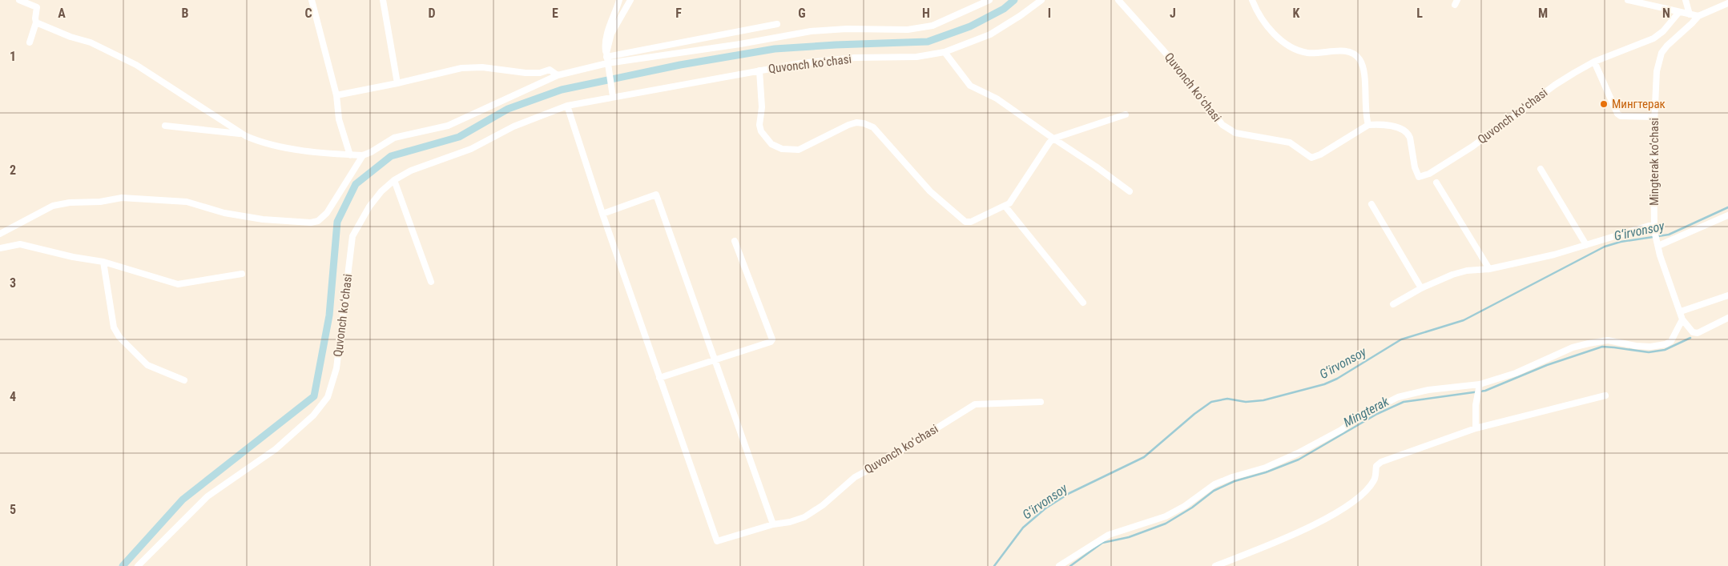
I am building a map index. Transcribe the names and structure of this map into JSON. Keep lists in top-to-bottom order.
{
  "streets": {
    "street": ["Quvonch koʻchasi", "Mingterak ko‘chasi"]
  },
  "water": ["G‘irvonsoy", "Mingterak"],
  "places": ["Мингтерак"],
  "grid": {
    "columns": [
      "A",
      "B",
      "C",
      "D",
      "E",
      "F",
      "G",
      "H",
      "I",
      "J",
      "K",
      "L",
      "M",
      "N"
    ],
    "rows": [
      "1",
      "2",
      "3",
      "4",
      "5"
    ]
  }
}
